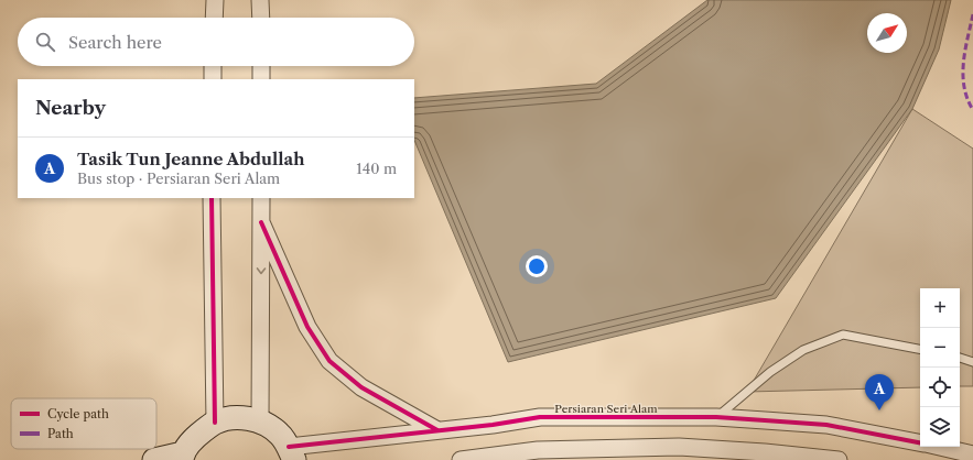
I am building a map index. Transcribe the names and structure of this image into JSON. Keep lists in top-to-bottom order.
{
  "streets": {
    "street": ["Persiaran Seri Alam"]
  },
  "legend": ["Cycle path", "Path"],
  "north": "top right",
  "page": {
    "search": "Search here",
    "heading": "Nearby",
    "list": [
      {
        "mark": "A",
        "name": "Tasik Tun Jeanne Abdullah",
        "note": "Bus stop · Persiaran Seri Alam",
        "value": "140 m"
      }
    ],
    "map_buttons": ["+", "−"],
    "pins": "A"
  }
}
